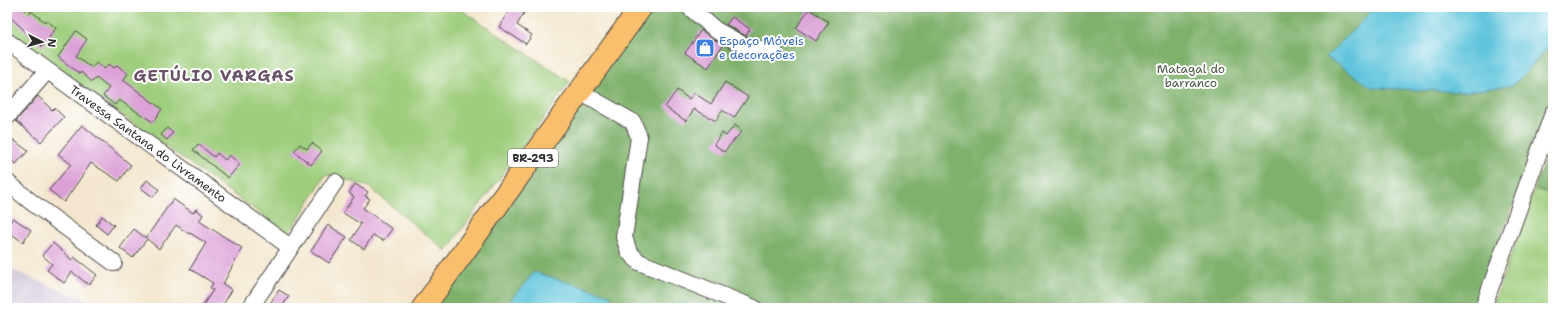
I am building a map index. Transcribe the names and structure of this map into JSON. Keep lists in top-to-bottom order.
{
  "streets": {
    "highway": ["BR-293"],
    "street": ["Travessa Santana do Livramento"]
  },
  "districts": ["GETÚLIO VARGAS"],
  "parks": ["Matagal do barranco"],
  "places": {
    "shop": ["Espaço Móveis e decorações"]
  },
  "north": "right"
}
